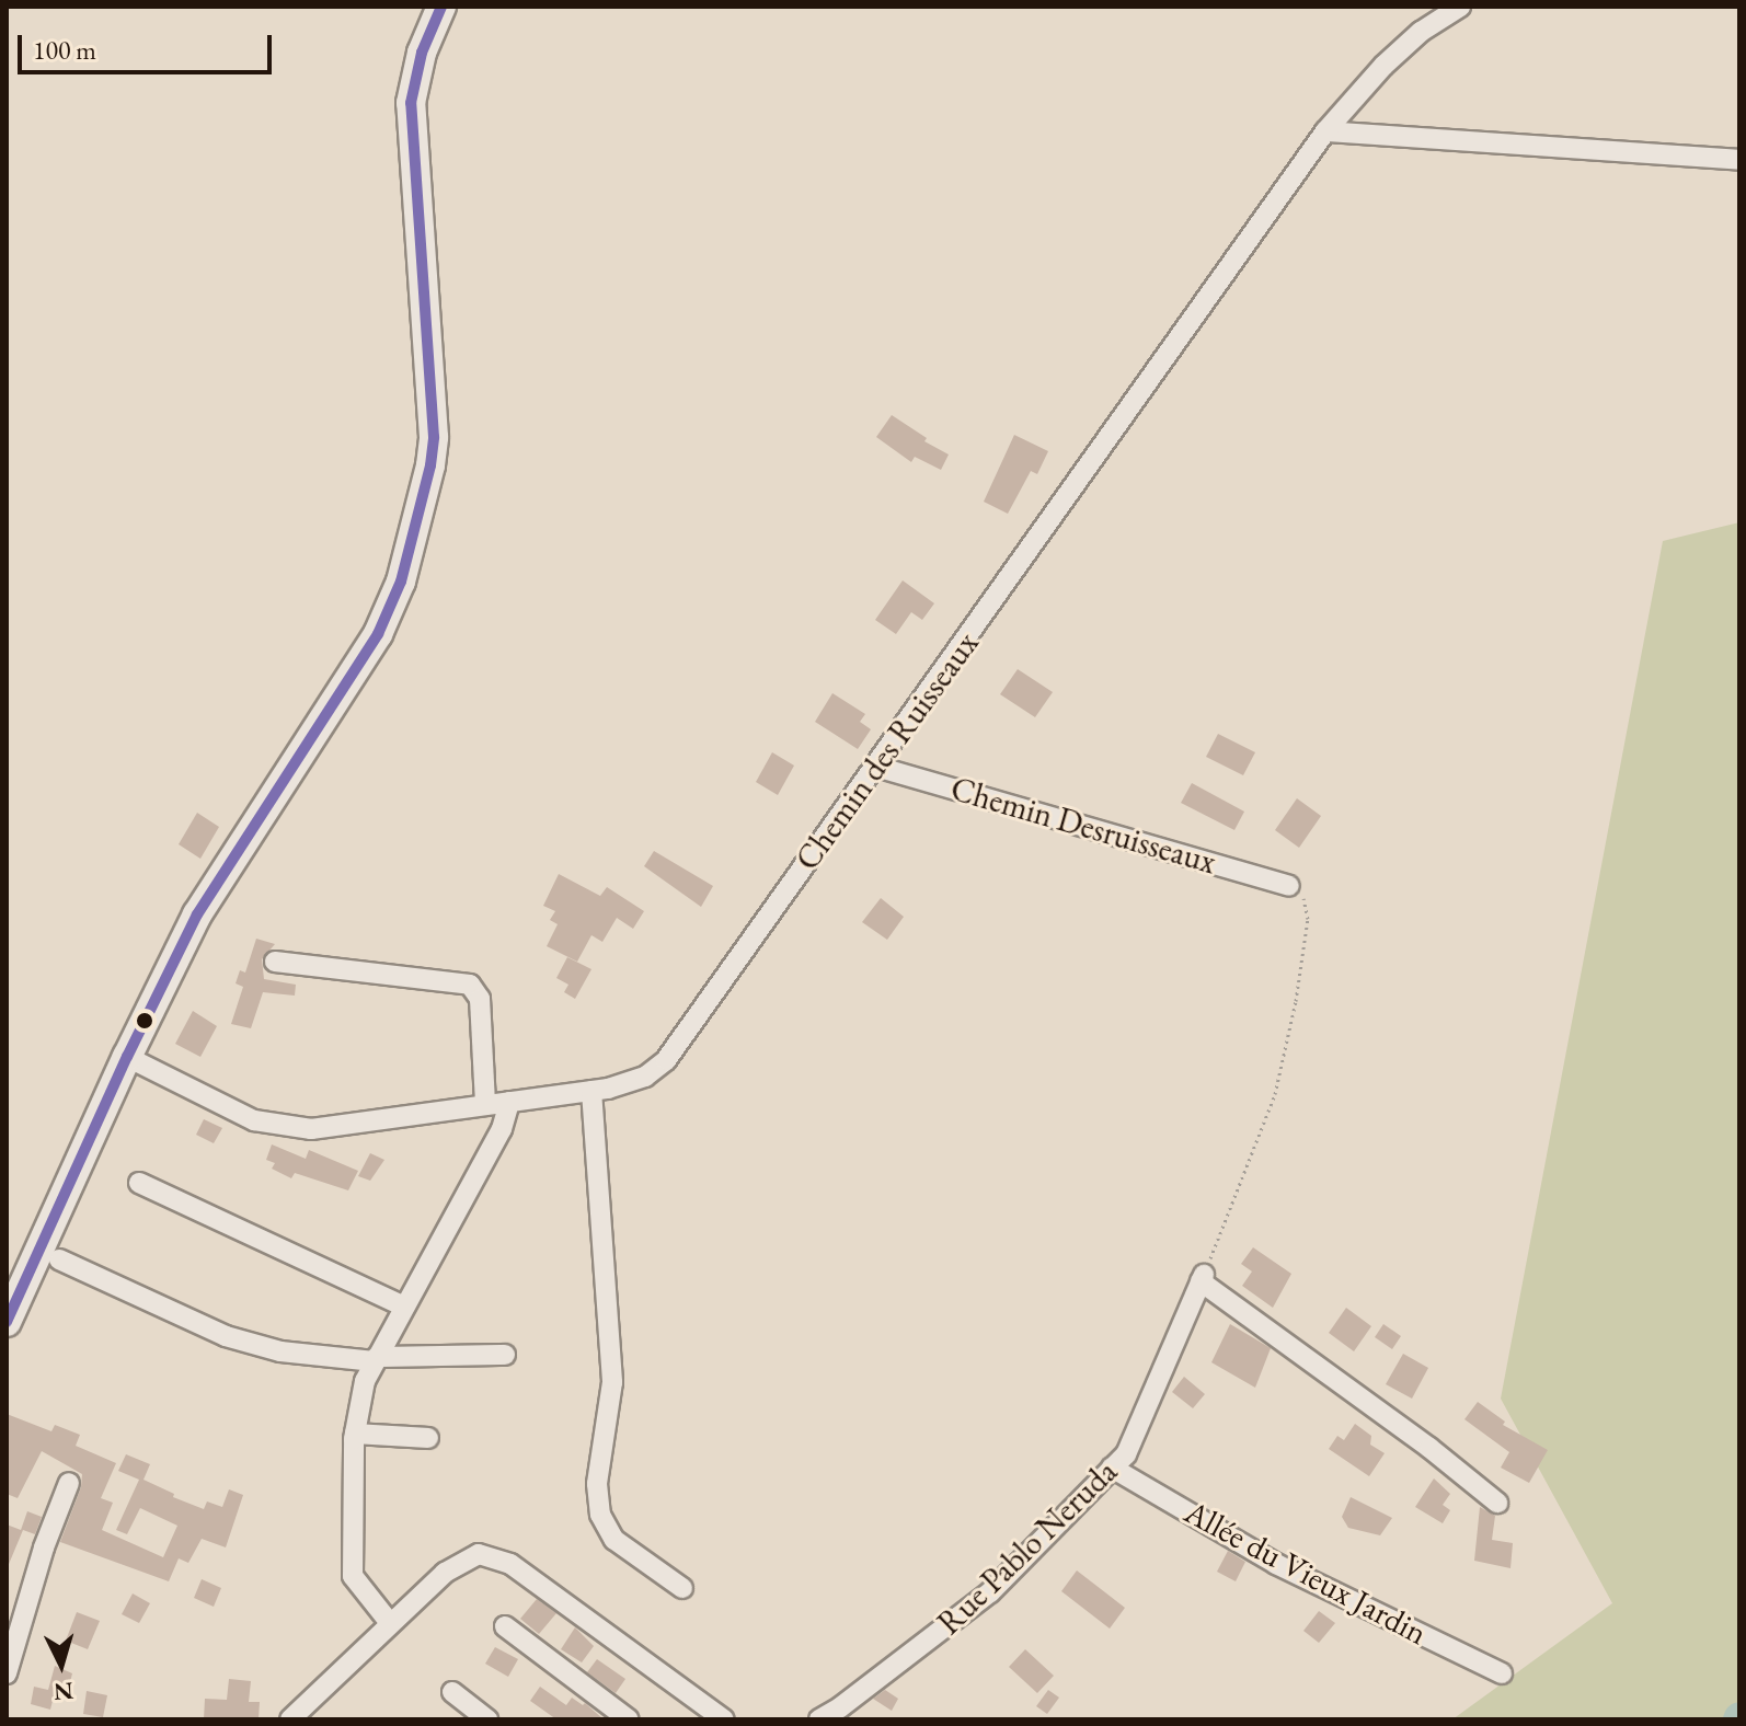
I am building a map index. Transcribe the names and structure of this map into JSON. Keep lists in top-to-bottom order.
{
  "streets": {
    "street": [
      "Chemin des Ruisseaux",
      "Chemin Desruisseaux",
      "Rue Pablo Neruda",
      "Allée du Vieux Jardin"
    ]
  },
  "crossings": [
    ["Chemin des Ruisseaux", "Chemin Desruisseaux"],
    ["Rue Pablo Neruda", "Allée du Vieux Jardin"]
  ],
  "scale_bar": "100 m",
  "north": "bottom"
}
